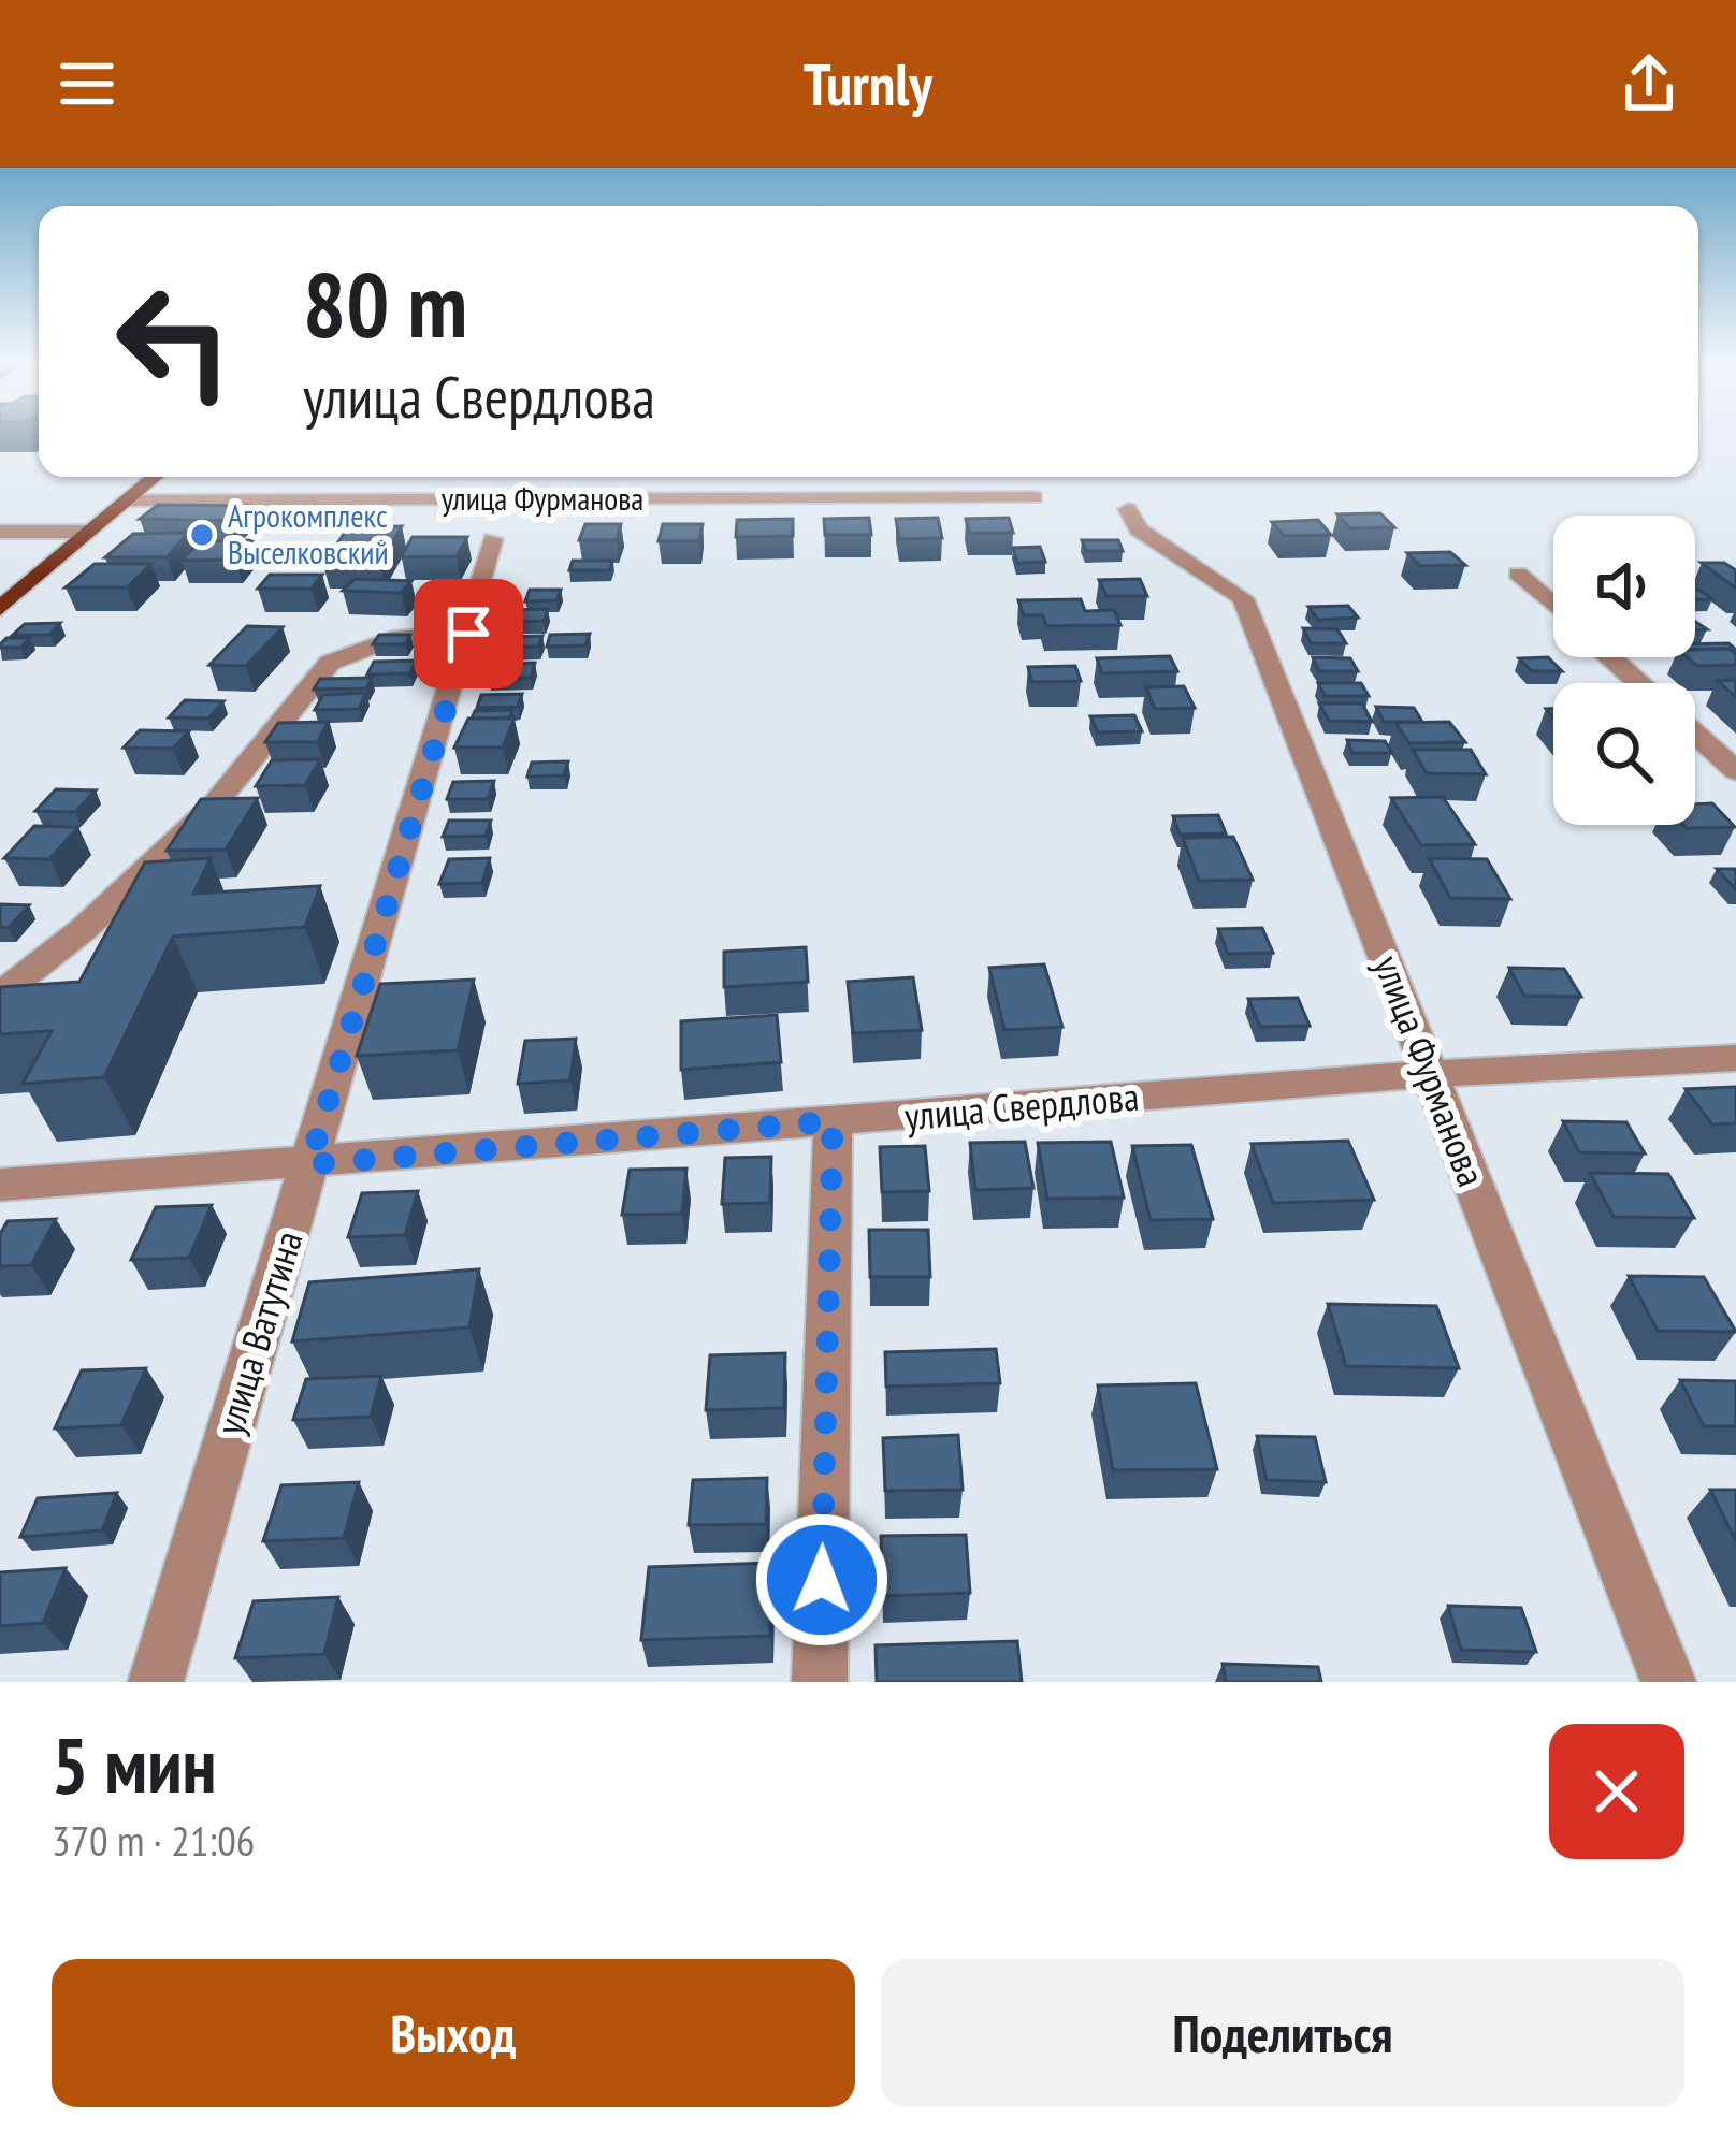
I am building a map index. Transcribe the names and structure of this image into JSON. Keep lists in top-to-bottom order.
{
  "streets": {
    "street": ["улица Фурманова", "улица Свердлова", "улица Ватутина"]
  },
  "crossings": [
    ["улица Фурманова", "улица Свердлова"],
    ["улица Свердлова", "улица Ватутина"]
  ],
  "places": ["Агрокомплекс Выселковский"],
  "page": {
    "header": "Turnly",
    "turn": ["80 m", "улица Свердлова"],
    "heading": ["5 мин", "370 m · 21:06"],
    "buttons": ["Выход", "Поделиться"]
  }
}
